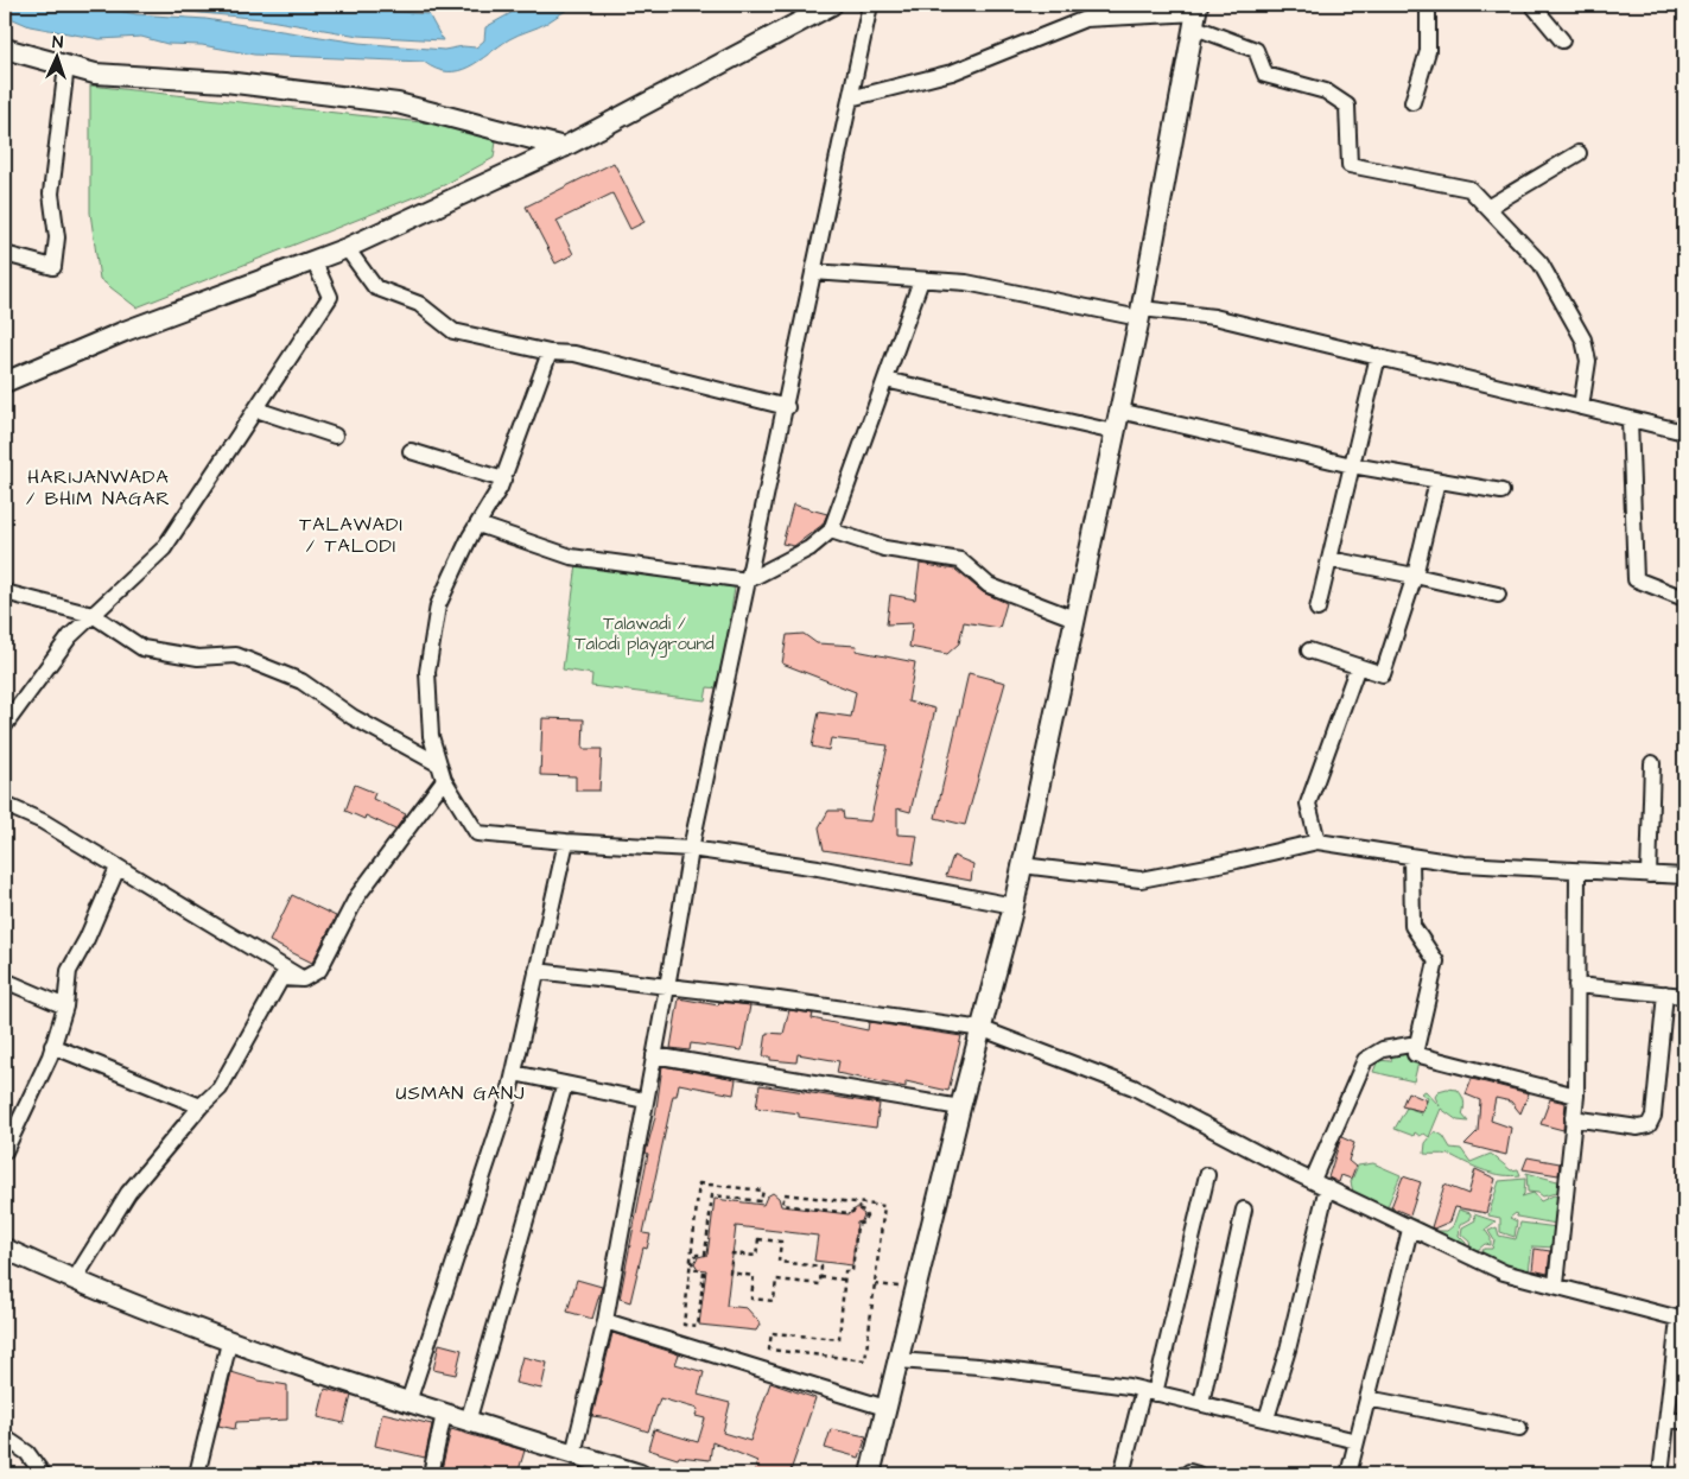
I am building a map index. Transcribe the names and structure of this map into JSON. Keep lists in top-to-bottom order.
{
  "districts": ["HARIJANWADA / BHIM NAGAR", "TALAWADI / TALODI", "USMAN GANJ"],
  "parks": ["Talawadi / Talodi playground"],
  "north": "top"
}
